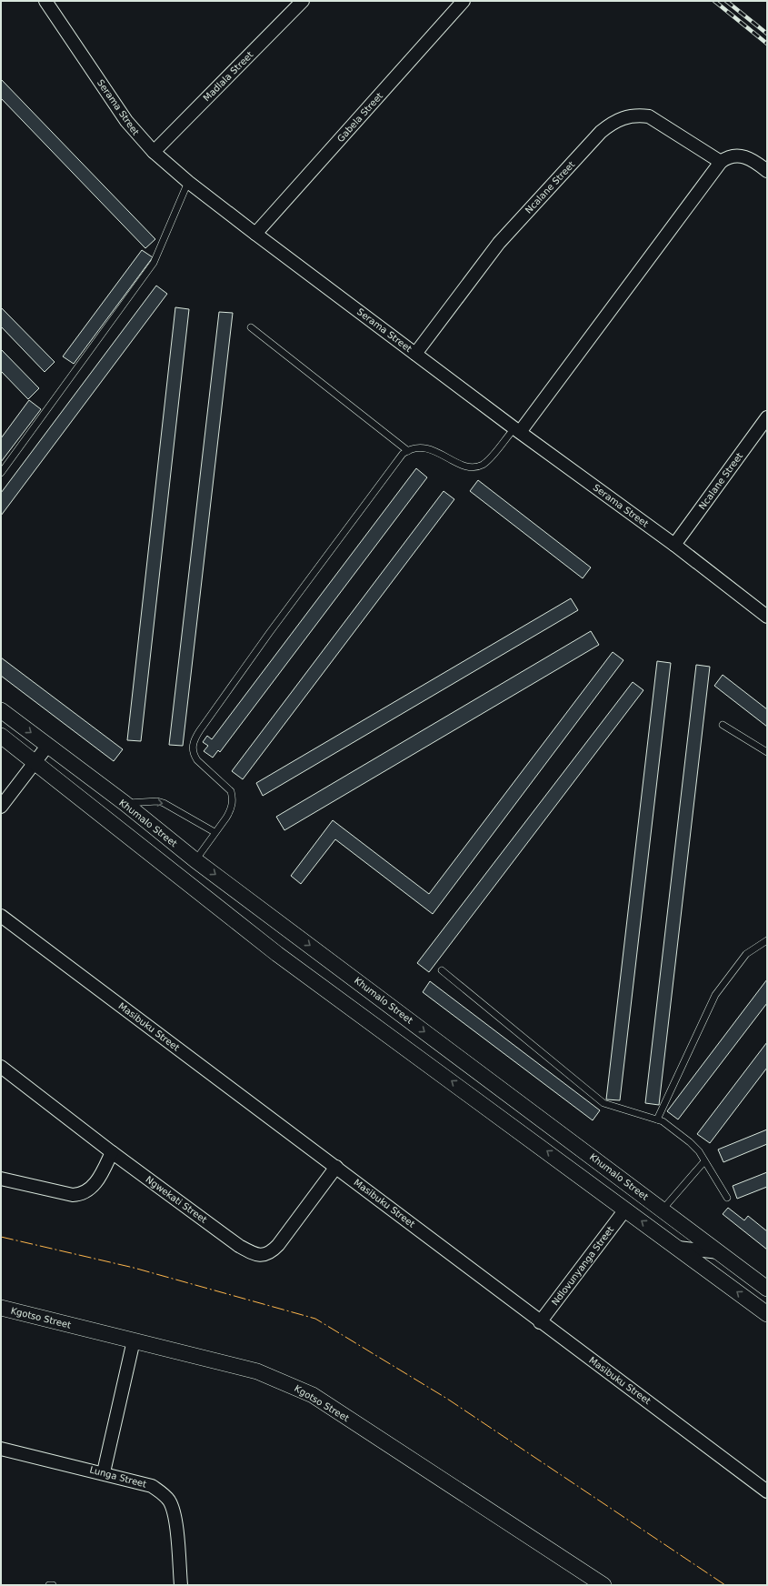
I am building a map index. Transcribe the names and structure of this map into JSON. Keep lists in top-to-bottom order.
{
  "streets": {
    "street": [
      "Madlala Street",
      "Serama Street",
      "Gabela Street",
      "Ncalane Street",
      "Khumalo Street",
      "Masibuku Street",
      "Ngwekati Street",
      "Ndlovunyanga Street",
      "Kgotso Street",
      "Lunga Street"
    ]
  },
  "crossings": [
    ["Madlala Street", "Serama Street"],
    ["Serama Street", "Gabela Street"],
    ["Serama Street", "Ncalane Street"],
    ["Masibuku Street", "Ngwekati Street"],
    ["Masibuku Street", "Ndlovunyanga Street"]
  ]
}
